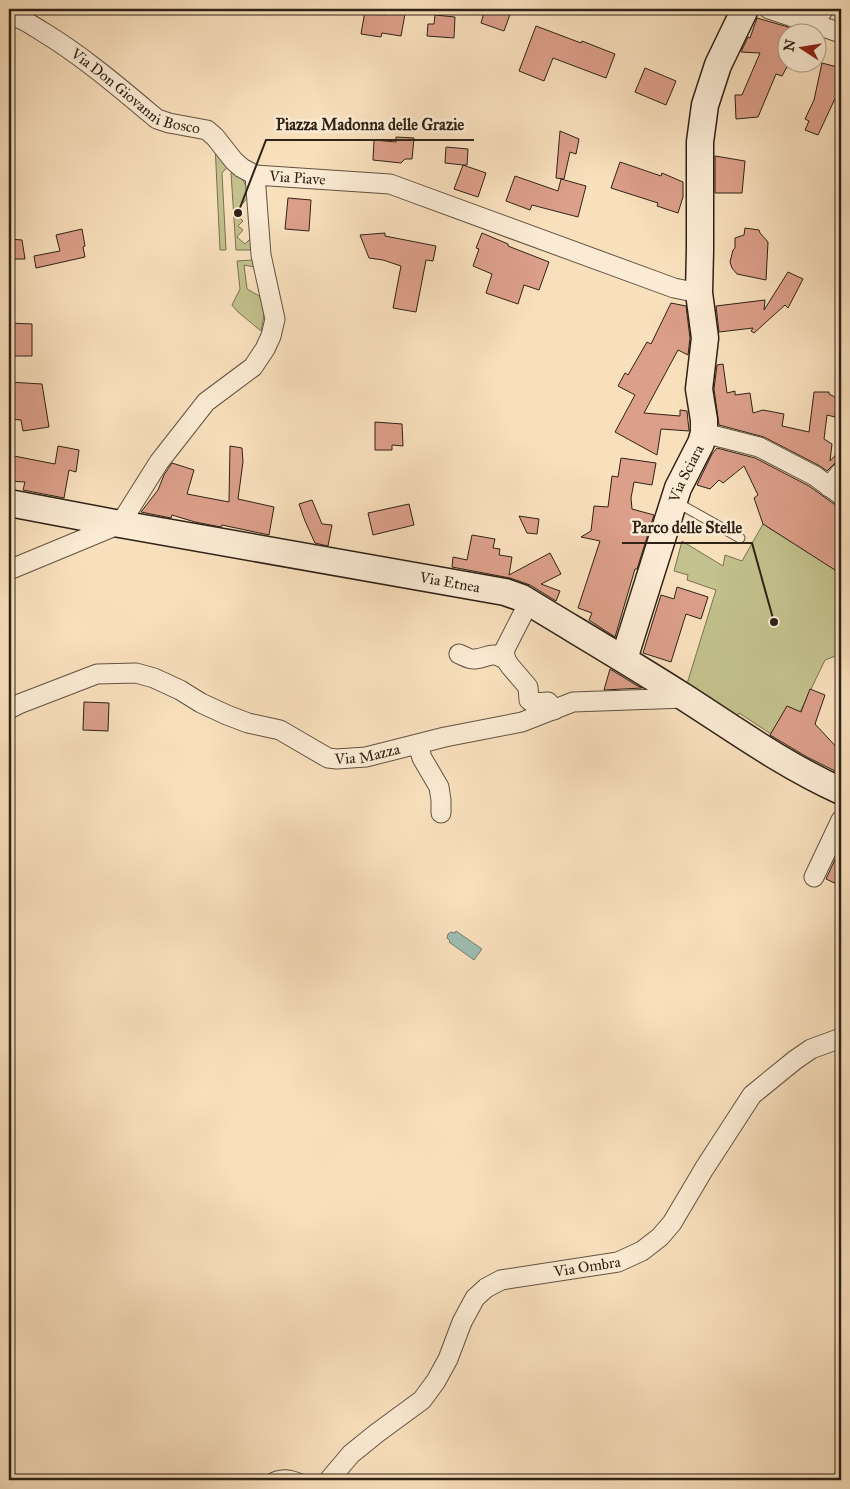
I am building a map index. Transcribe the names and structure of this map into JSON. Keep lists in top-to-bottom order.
{
  "streets": {
    "main road": ["Via Sciara", "Via Etnea"],
    "street": [
      "Via Don Giovanni Bosco",
      "Via Piave",
      "Via Mazza",
      "Via Ombra"
    ]
  },
  "crossings": [
    ["Via Don Giovanni Bosco", "Via Piave"],
    ["Via Piave", "Via Etnea"],
    ["Via Sciara", "Via Etnea"],
    ["Via Etnea", "Via Mazza"]
  ],
  "places": ["Piazza Madonna delle Grazie", "Parco delle Stelle"],
  "north": "left"
}
